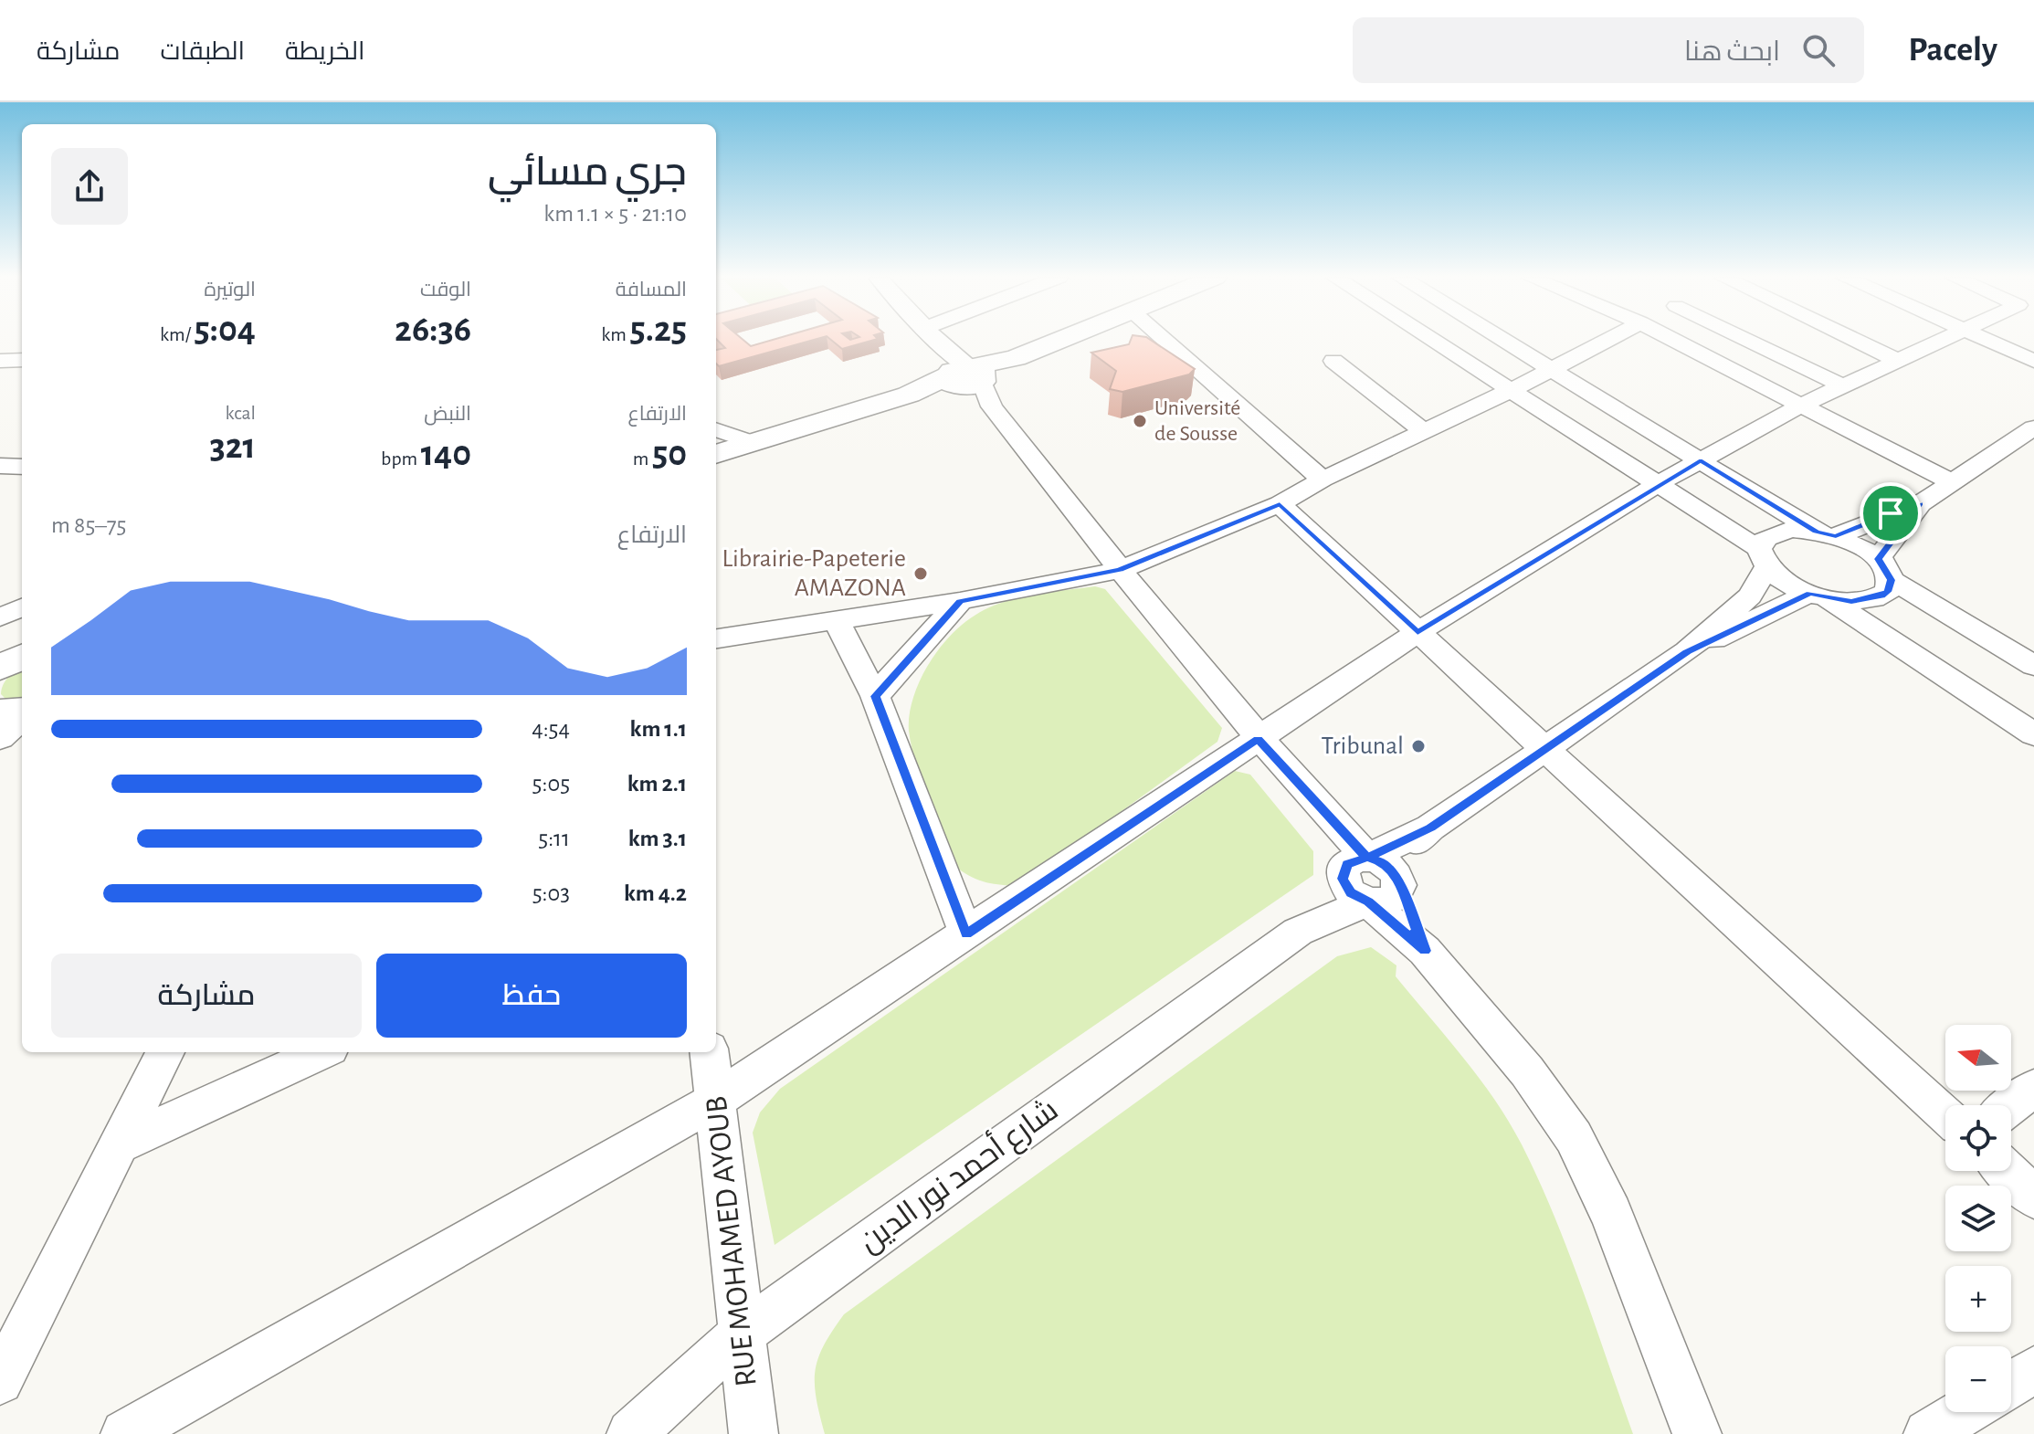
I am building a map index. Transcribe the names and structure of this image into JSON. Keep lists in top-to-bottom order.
{
  "streets": {
    "street": ["شارع أحمد نور الدين", "RUE MOHAMED AYOUB"]
  },
  "crossings": [
    ["شارع أحمد نور الدين", "RUE MOHAMED AYOUB"]
  ],
  "places": ["Université de Sousse", "Librairie-Papeterie AMAZONA", "Tribunal"],
  "north": "left",
  "page": {
    "header": "Pacely",
    "search": "ابحث هنا",
    "nav": ["الخريطة", "الطبقات", "مشاركة"],
    "heading": ["جري مسائي", "21:10 · 5 × 1.1 km"],
    "stats": [
      ["المسافة", "5.25 km"],
      ["الوقت", "26:36"],
      ["الوتيرة", "5:04 /km"],
      ["الارتفاع", "50 m"],
      ["النبض", "140 bpm"],
      ["kcal", "321"]
    ],
    "chart": ["الارتفاع", "75–85 m"],
    "list": [
      {
        "name": "1.1 km",
        "note": "4:54"
      },
      {
        "name": "2.1 km",
        "note": "5:05"
      },
      {
        "name": "3.1 km",
        "note": "5:11"
      },
      {
        "name": "4.2 km",
        "note": "5:03"
      }
    ],
    "buttons": ["حفظ", "مشاركة"],
    "map_buttons": ["+", "−"]
  }
}
